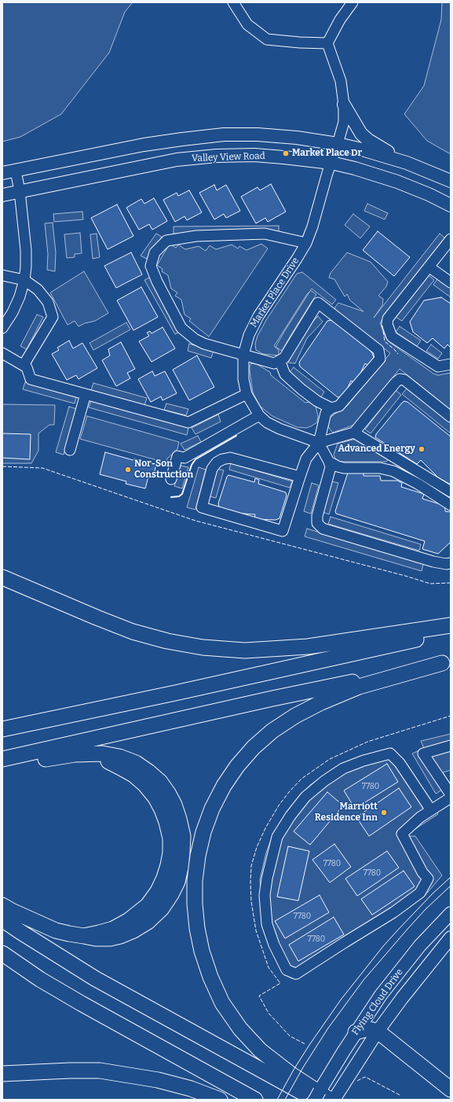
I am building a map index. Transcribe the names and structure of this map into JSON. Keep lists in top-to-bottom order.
{
  "streets": {
    "main road": ["Valley View Road", "Flying Cloud Drive"],
    "street": ["Market Place Drive"]
  },
  "crossings": [
    ["Valley View Road", "Market Place Drive"]
  ],
  "places": [
    "Market Place Dr",
    "Advanced Energy",
    "Nor-Son Construction",
    "Marriott Residence Inn"
  ],
  "house_numbers": [
    "7780",
    "7780",
    "7780",
    "7780",
    "7780"
  ]
}
